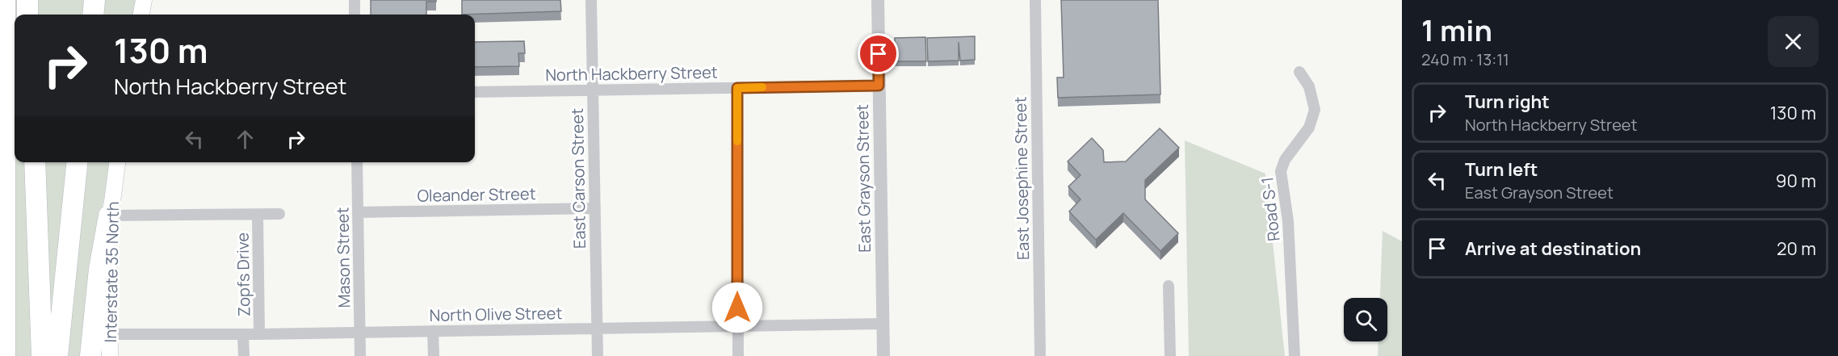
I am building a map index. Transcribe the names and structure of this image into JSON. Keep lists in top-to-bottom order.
{
  "streets": {
    "main road": ["Interstate 35 North"],
    "street": [
      "North Hackberry Street",
      "East Carson Street",
      "East Grayson Street",
      "East Josephine Street",
      "Oleander Street",
      "Road S-1",
      "Mason Street",
      "Zopfs Drive",
      "North Olive Street"
    ]
  },
  "crossings": [
    ["North Hackberry Street", "East Carson Street"],
    ["North Hackberry Street", "East Grayson Street"],
    ["East Carson Street", "Oleander Street"],
    ["East Carson Street", "North Olive Street"],
    ["East Grayson Street", "North Olive Street"],
    ["Oleander Street", "Mason Street"],
    ["Mason Street", "North Olive Street"],
    ["Interstate 35 North", "North Olive Street"],
    ["Zopfs Drive", "North Olive Street"]
  ],
  "page": {
    "heading": ["1 min", "240 m · 13:11"],
    "turn": ["130 m", "North Hackberry Street"],
    "list": [
      {
        "name": "Turn right",
        "note": "North Hackberry Street",
        "value": "130 m"
      },
      {
        "name": "Turn left",
        "note": "East Grayson Street",
        "value": "90 m"
      },
      {
        "name": "Arrive at destination",
        "value": "20 m"
      }
    ]
  }
}
